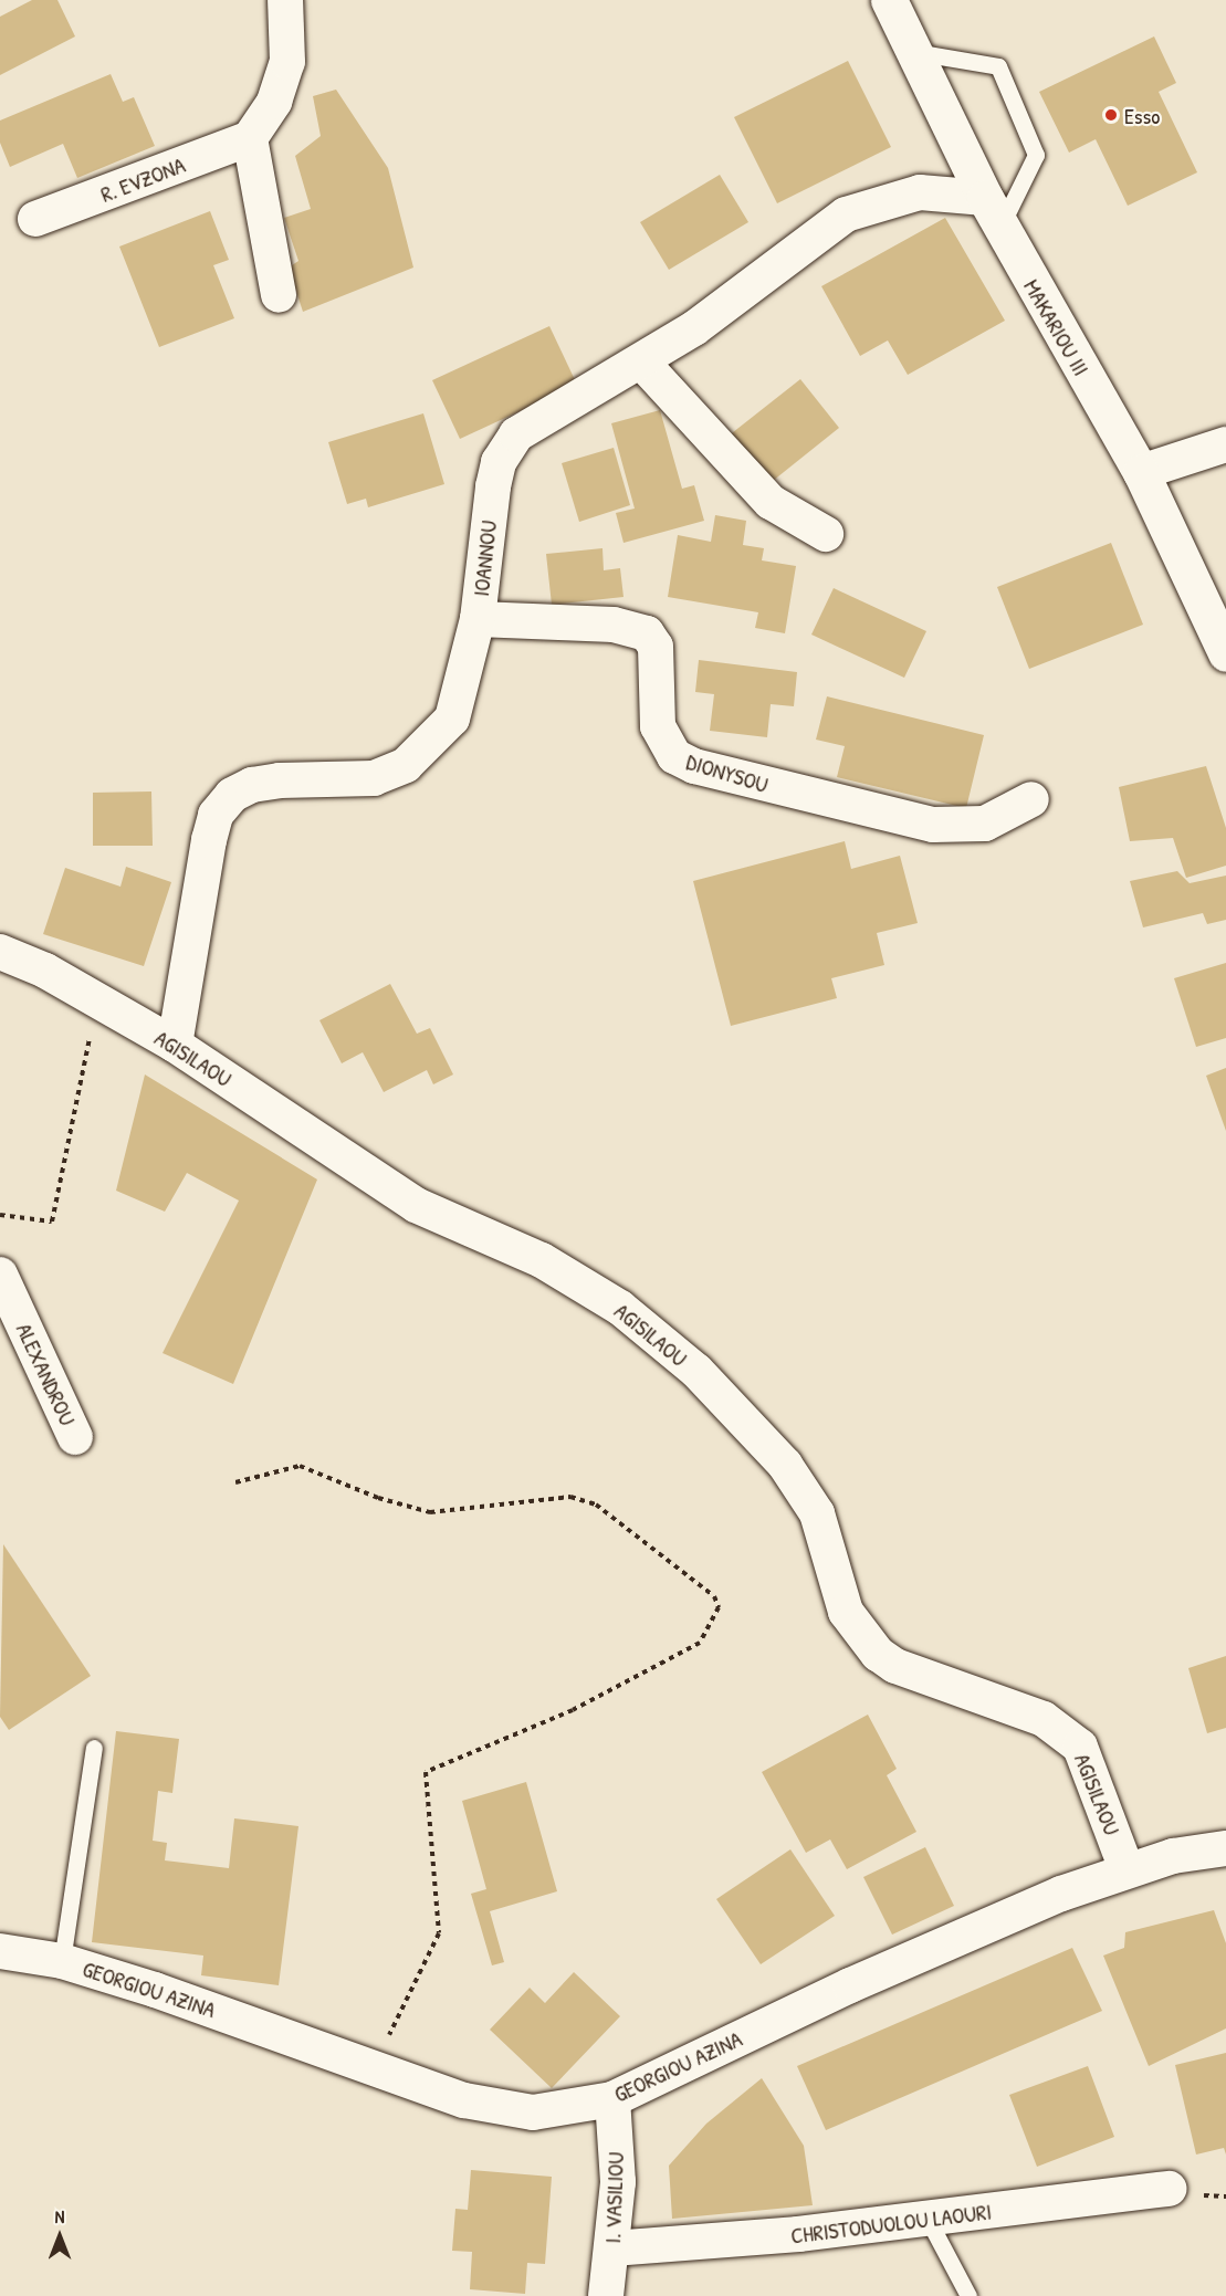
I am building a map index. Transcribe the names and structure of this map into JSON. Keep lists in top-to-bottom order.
{
  "streets": {
    "main road": ["MAKARIOU III"],
    "street": [
      "R. EVZONA",
      "IOANNOU",
      "DIONYSOU",
      "AGISILAOU",
      "ALEXANDROU",
      "GEORGIOU AZINA",
      "I. VASILIOU",
      "CHRISTODUOLOU LAOURI"
    ]
  },
  "crossings": [
    ["MAKARIOU III", "IOANNOU"],
    ["IOANNOU", "DIONYSOU"],
    ["IOANNOU", "AGISILAOU"],
    ["AGISILAOU", "GEORGIOU AZINA"],
    ["GEORGIOU AZINA", "I. VASILIOU"],
    ["I. VASILIOU", "CHRISTODUOLOU LAOURI"]
  ],
  "places": ["Esso"],
  "north": "top"
}
